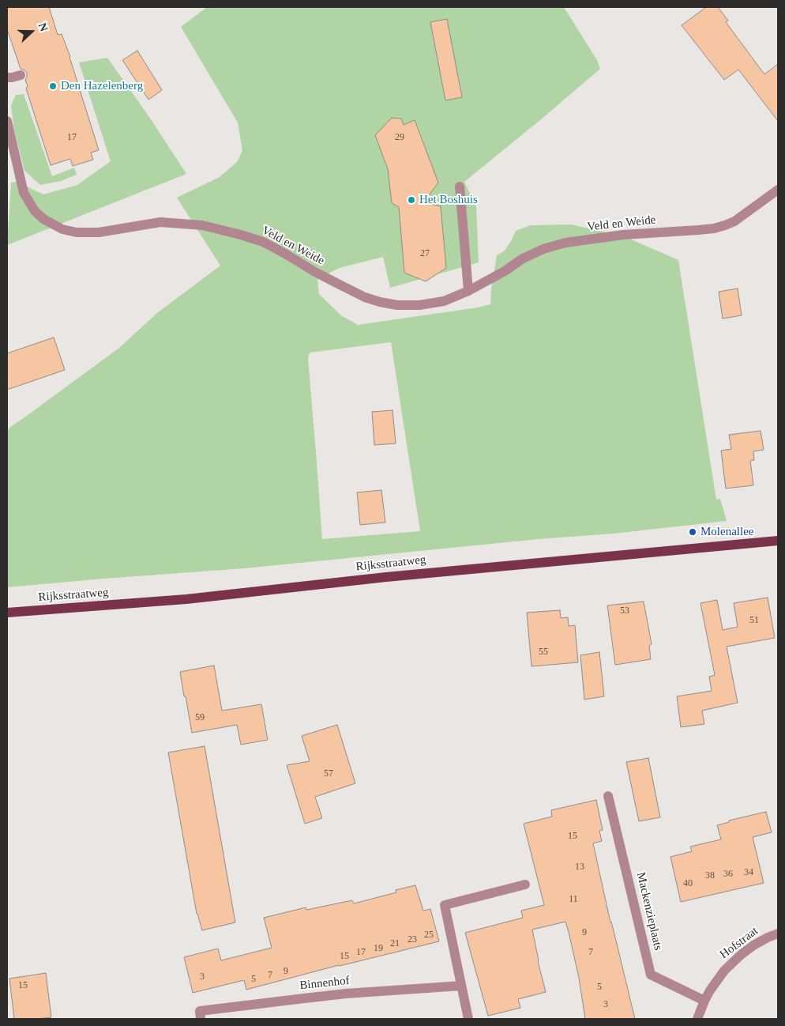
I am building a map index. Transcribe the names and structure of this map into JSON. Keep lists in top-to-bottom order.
{
  "streets": {
    "main road": ["Rijksstraatweg"],
    "street": [
      "Veld en Weide",
      "Mackenzieplaats",
      "Hofstraat",
      "Binnenhof"
    ]
  },
  "crossings": [
    ["Mackenzieplaats", "Hofstraat"]
  ],
  "places": ["Den Hazelenberg", "Het Boshuis", "Molenallee"],
  "house_numbers": [
    "17",
    "29",
    "27",
    "53",
    "51",
    "55",
    "59",
    "57",
    "15",
    "13",
    "34",
    "36",
    "38",
    "40",
    "11",
    "9",
    "25",
    "23",
    "21",
    "19",
    "17",
    "7",
    "15",
    "9",
    "7",
    "3",
    "5",
    "15",
    "5",
    "3"
  ],
  "north": "right"
}
